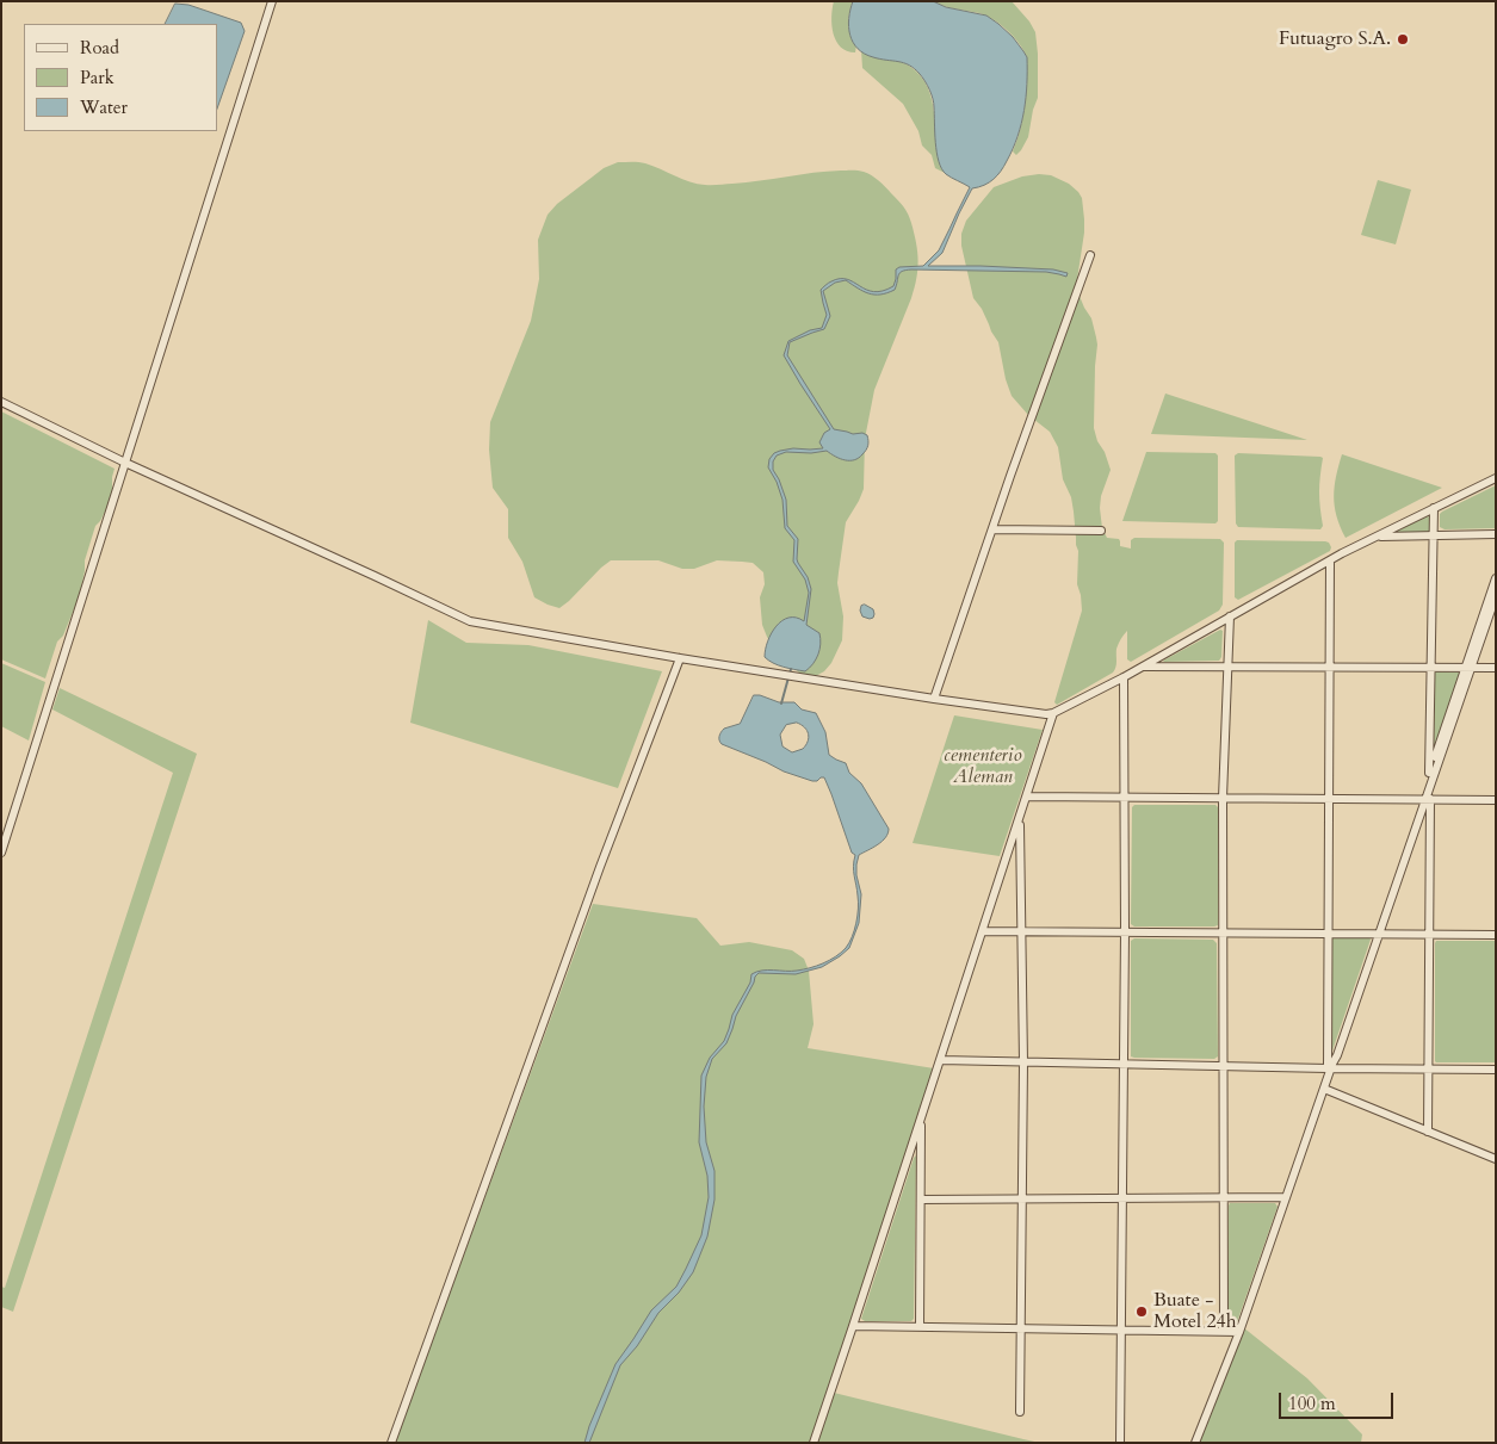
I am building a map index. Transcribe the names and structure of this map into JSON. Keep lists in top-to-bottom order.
{
  "parks": ["cementerio Aleman"],
  "places": ["Futuagro S.A.", "Buate - Motel 24h"],
  "legend": ["Road", "Park", "Water"],
  "scale_bar": "100 m"
}
